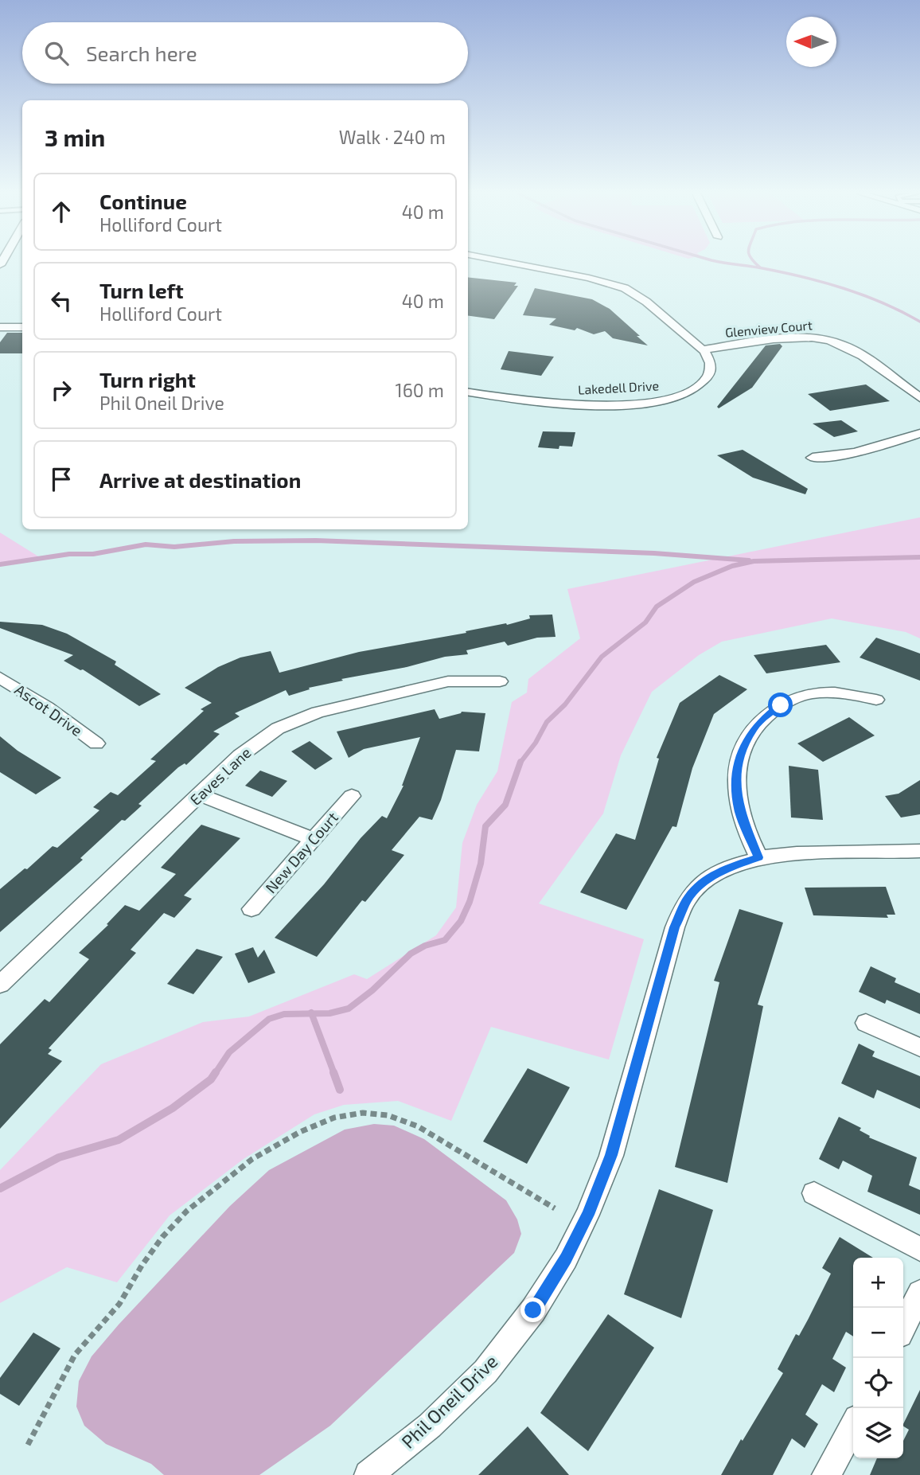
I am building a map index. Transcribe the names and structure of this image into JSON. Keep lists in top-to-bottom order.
{
  "streets": {
    "street": [
      "Glenview Court",
      "Lakedell Drive",
      "Ascot Drive",
      "Eaves Lane",
      "New Day Court",
      "Phil Oneil Drive"
    ]
  },
  "crossings": [
    ["Glenview Court", "Lakedell Drive"]
  ],
  "north": "left",
  "page": {
    "search": "Search here",
    "heading": ["3 min", "Walk · 240 m"],
    "list": [
      ["Continue", "Holliford Court", "40 m"],
      ["Turn left", "Holliford Court", "40 m"],
      ["Turn right", "Phil Oneil Drive", "160 m"],
      "Arrive at destination"
    ],
    "map_buttons": ["+", "−"]
  }
}
